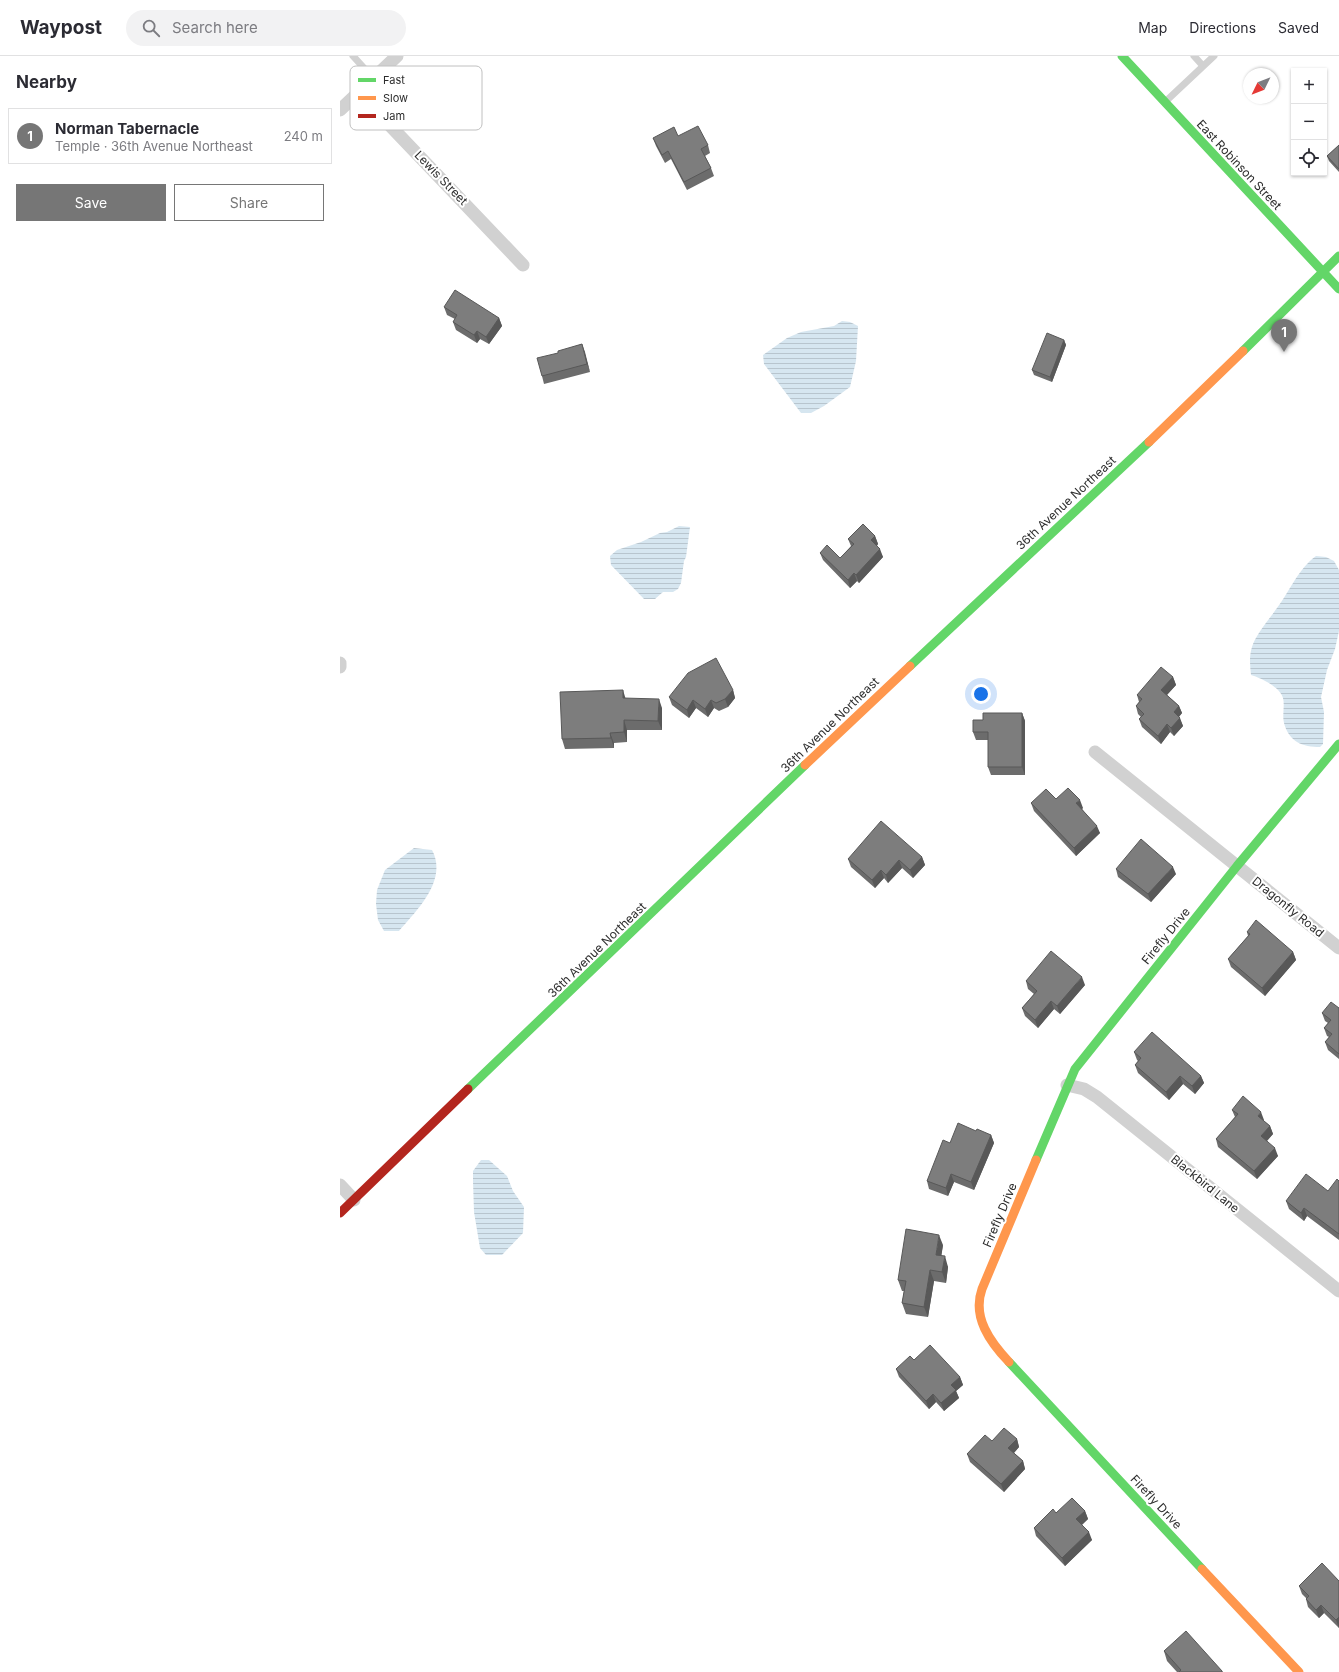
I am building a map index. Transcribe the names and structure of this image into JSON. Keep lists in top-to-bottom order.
{
  "streets": {
    "street": [
      "East Robinson Street",
      "Lewis Street",
      "36th Avenue Northeast",
      "Dragonfly Road",
      "Firefly Drive",
      "Blackbird Lane"
    ]
  },
  "crossings": [
    ["East Robinson Street", "36th Avenue Northeast"],
    ["Dragonfly Road", "Firefly Drive"],
    ["Firefly Drive", "Blackbird Lane"]
  ],
  "legend": ["Fast", "Slow", "Jam"],
  "north": "bottom left",
  "page": {
    "header": "Waypost",
    "search": "Search here",
    "nav": ["Map", "Directions", "Saved"],
    "heading": "Nearby",
    "map_buttons": ["+", "−"],
    "list": [
      {
        "mark": "1",
        "name": "Norman Tabernacle",
        "note": "Temple · 36th Avenue Northeast",
        "value": "240 m"
      }
    ],
    "buttons": ["Save", "Share"],
    "pins": "1"
  }
}
